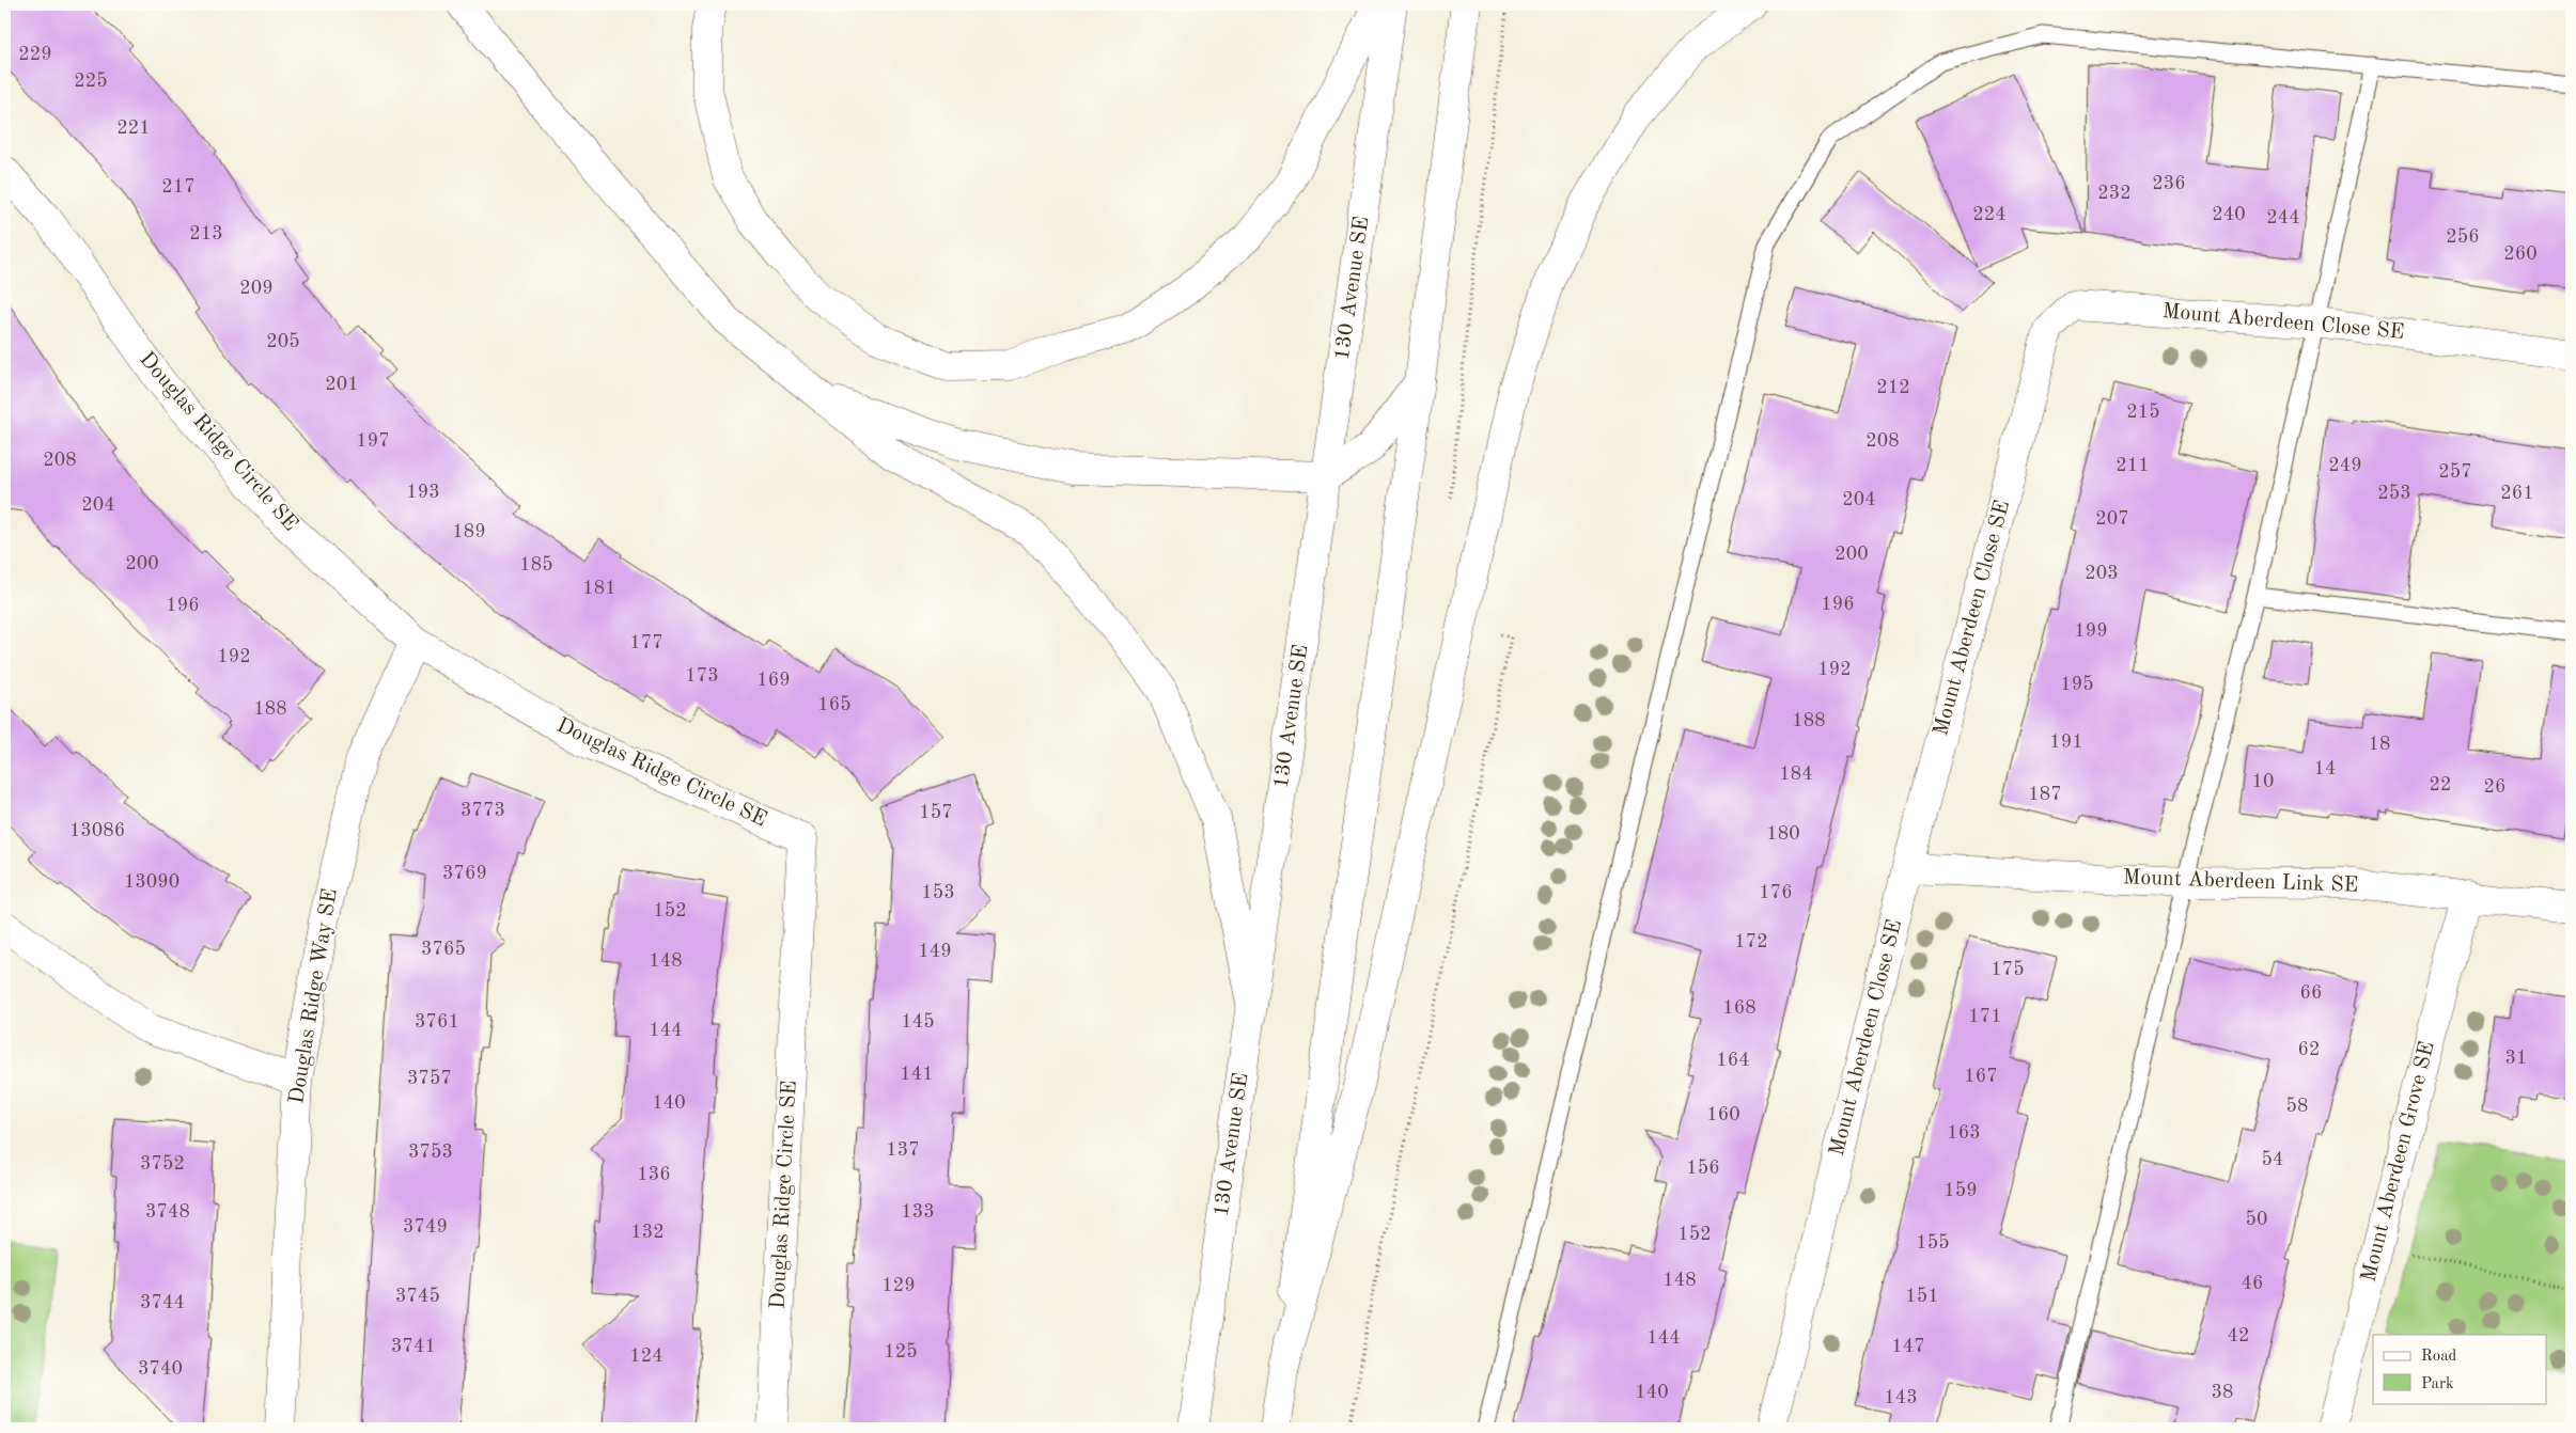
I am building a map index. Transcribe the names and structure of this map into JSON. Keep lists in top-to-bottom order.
{
  "streets": {
    "main road": [
      "130 Avenue SE",
      "Mount Aberdeen Close SE",
      "Douglas Ridge Circle SE",
      "Mount Aberdeen Link SE",
      "Douglas Ridge Way SE",
      "Mount Aberdeen Grove SE"
    ]
  },
  "crossings": [
    ["Mount Aberdeen Close SE", "Mount Aberdeen Link SE"],
    ["Douglas Ridge Circle SE", "Douglas Ridge Way SE"],
    ["Mount Aberdeen Link SE", "Mount Aberdeen Grove SE"]
  ],
  "house_numbers": [
    "229",
    "225",
    "221",
    "236",
    "217",
    "232",
    "224",
    "240",
    "244",
    "213",
    "256",
    "260",
    "209",
    "205",
    "201",
    "212",
    "215",
    "197",
    "208",
    "208",
    "211",
    "249",
    "257",
    "193",
    "253",
    "261",
    "204",
    "204",
    "207",
    "189",
    "200",
    "200",
    "185",
    "203",
    "181",
    "196",
    "196",
    "199",
    "177",
    "192",
    "192",
    "173",
    "169",
    "195",
    "165",
    "188",
    "188",
    "191",
    "18",
    "14",
    "184",
    "10",
    "22",
    "26",
    "187",
    "3773",
    "157",
    "13086",
    "180",
    "3769",
    "13090",
    "153",
    "176",
    "152",
    "172",
    "3765",
    "149",
    "148",
    "175",
    "66",
    "168",
    "171",
    "3761",
    "145",
    "144",
    "62",
    "31",
    "164",
    "141",
    "167",
    "3757",
    "140",
    "58",
    "160",
    "163",
    "137",
    "3753",
    "54",
    "3752",
    "156",
    "136",
    "159",
    "3748",
    "133",
    "50",
    "3749",
    "132",
    "152",
    "155",
    "148",
    "46",
    "129",
    "3745",
    "151",
    "3744",
    "42",
    "144",
    "3741",
    "147",
    "125",
    "124",
    "3740",
    "140",
    "38",
    "143"
  ],
  "legend": ["Road", "Park"]
}
